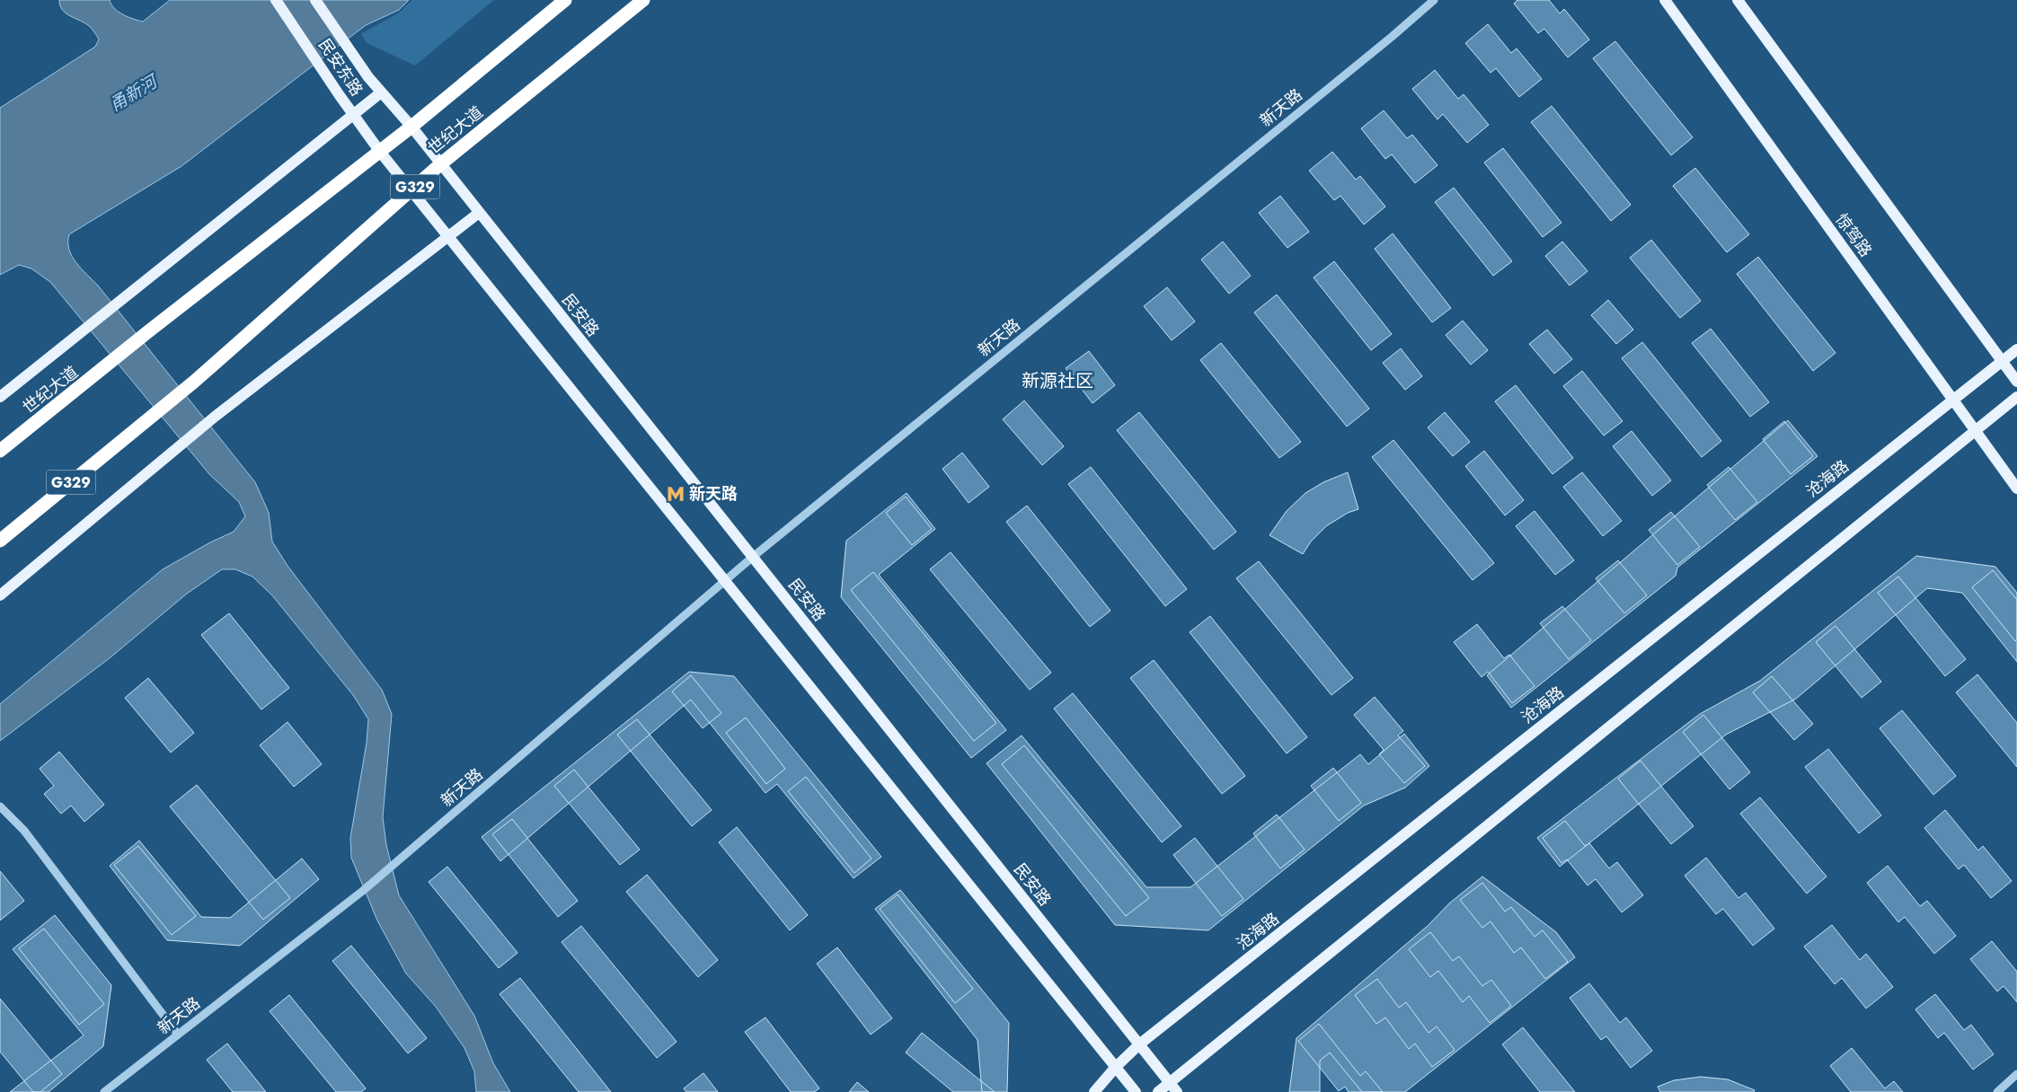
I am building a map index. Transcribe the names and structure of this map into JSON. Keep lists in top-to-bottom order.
{
  "streets": {
    "highway": ["世纪大道", "G329"],
    "main road": [
      "民安东路",
      "惊驾路",
      "民安路",
      "沧海路"
    ],
    "street": ["新天路"]
  },
  "crossings": [
    ["民安东路", "世纪大道"],
    ["民安东路", "民安路"],
    ["新天路", "民安路"],
    ["世纪大道", "民安路"],
    ["惊驾路", "沧海路"],
    ["民安路", "沧海路"]
  ],
  "districts": ["新源社区"],
  "water": ["甬新河"],
  "places": {
    "metro station": ["新天路"]
  }
}
